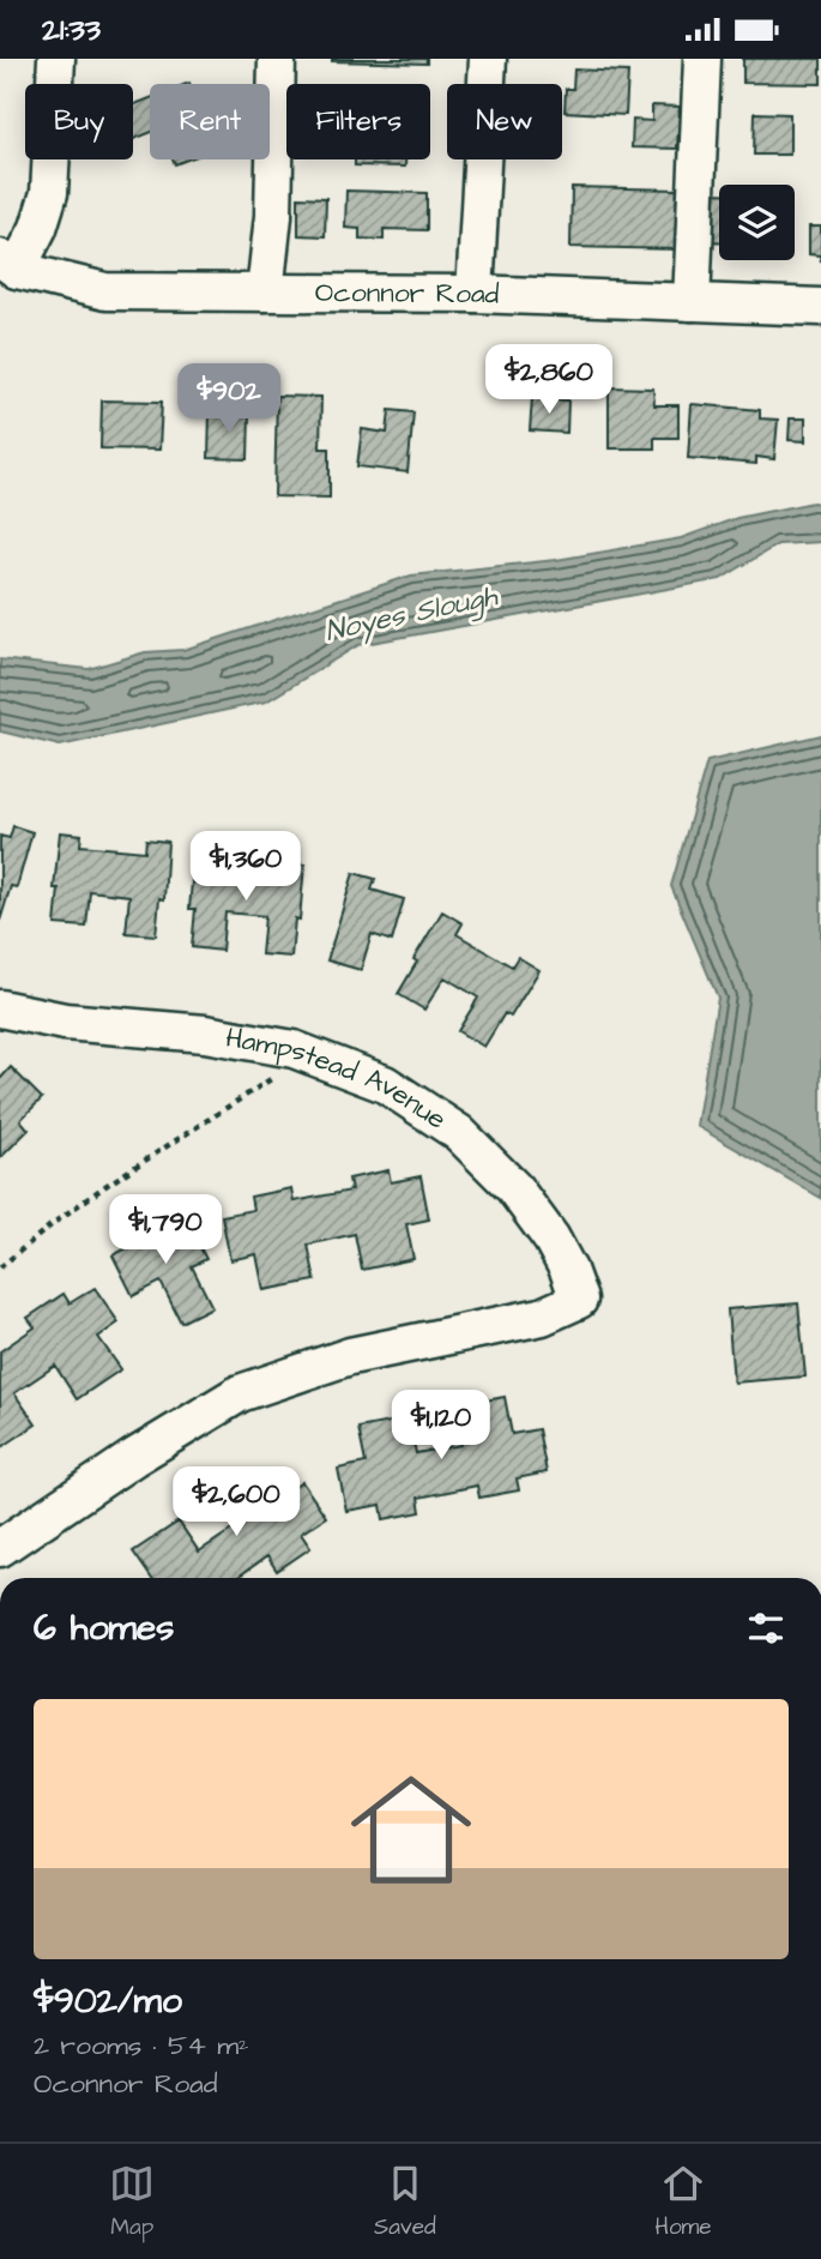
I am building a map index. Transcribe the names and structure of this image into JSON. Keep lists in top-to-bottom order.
{
  "streets": {
    "street": ["Oconnor Road", "Hampstead Avenue"]
  },
  "water": ["Noyes Slough"],
  "page": {
    "status": "21:33",
    "chip": [
      "Buy",
      "Rent",
      "Filters",
      "New"
    ],
    "price": [
      "$2,860",
      "$902",
      "$1,360",
      "$1,790",
      "$1,120",
      "$2,600"
    ],
    "heading": "6 homes",
    "list": [
      {
        "name": "$902/mo",
        "note": "2 rooms · 54 m² · Oconnor Road"
      }
    ],
    "tabs": ["Map", "Saved", "Home"]
  }
}
